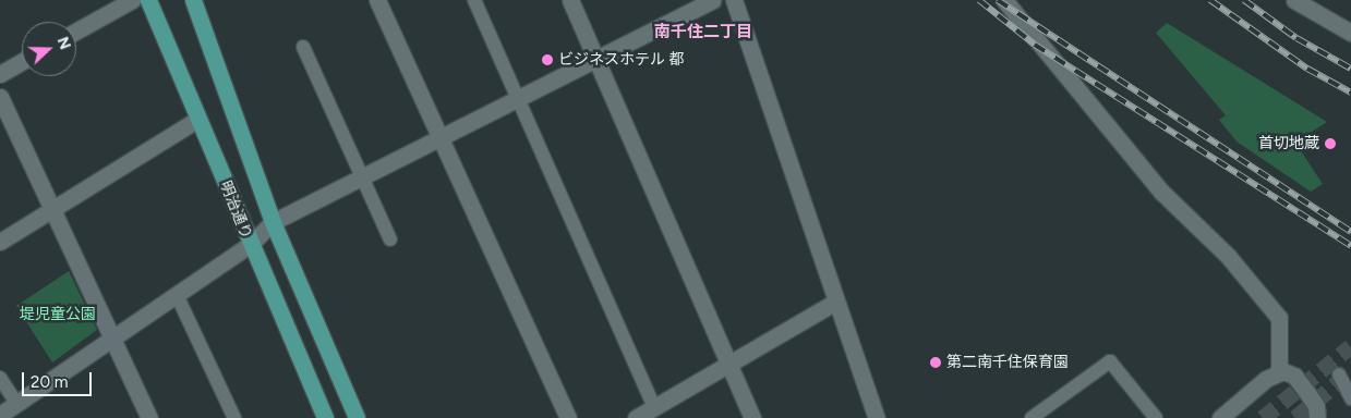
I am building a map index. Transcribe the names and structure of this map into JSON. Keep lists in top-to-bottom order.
{
  "streets": {
    "main road": ["明治通り"]
  },
  "districts": ["南千住二丁目"],
  "parks": ["堤児童公園"],
  "places": ["ビジネスホテル 都", "首切地蔵", "第二南千住保育園"],
  "scale_bar": "20 m",
  "north": "right"
}
